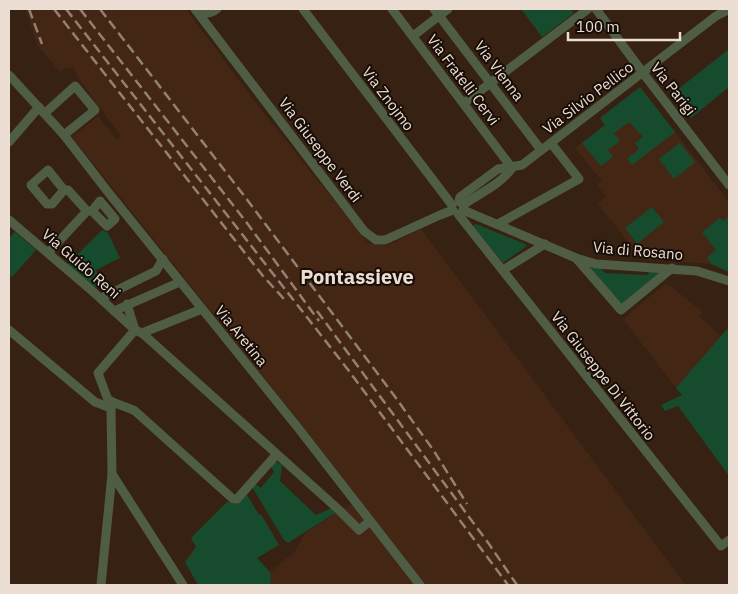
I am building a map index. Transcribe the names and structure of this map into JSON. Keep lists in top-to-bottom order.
{
  "streets": {
    "street": [
      "Via Vienna",
      "Via Fratelli Cervi",
      "Via Parigi",
      "Via Silvio Pellico",
      "Via Znojmo",
      "Via Giuseppe Verdi",
      "Via di Rosano",
      "Via Guido Reni",
      "Via Aretina",
      "Via Giuseppe Di Vittorio"
    ]
  },
  "crossings": [
    ["Via Vienna", "Via Silvio Pellico"],
    ["Via Fratelli Cervi", "Via Silvio Pellico"],
    ["Via Parigi", "Via Silvio Pellico"],
    ["Via Silvio Pellico", "Via Znojmo"],
    ["Via Silvio Pellico", "Via Giuseppe Verdi"],
    ["Via Silvio Pellico", "Via di Rosano"],
    ["Via Silvio Pellico", "Via Giuseppe Di Vittorio"],
    ["Via Znojmo", "Via Giuseppe Verdi"],
    ["Via Znojmo", "Via di Rosano"],
    ["Via Znojmo", "Via Giuseppe Di Vittorio"],
    ["Via Giuseppe Verdi", "Via di Rosano"],
    ["Via Giuseppe Verdi", "Via Giuseppe Di Vittorio"],
    ["Via di Rosano", "Via Giuseppe Di Vittorio"],
    ["Via Guido Reni", "Via Aretina"]
  ],
  "districts": ["Pontassieve"],
  "scale_bar": "100 m"
}
